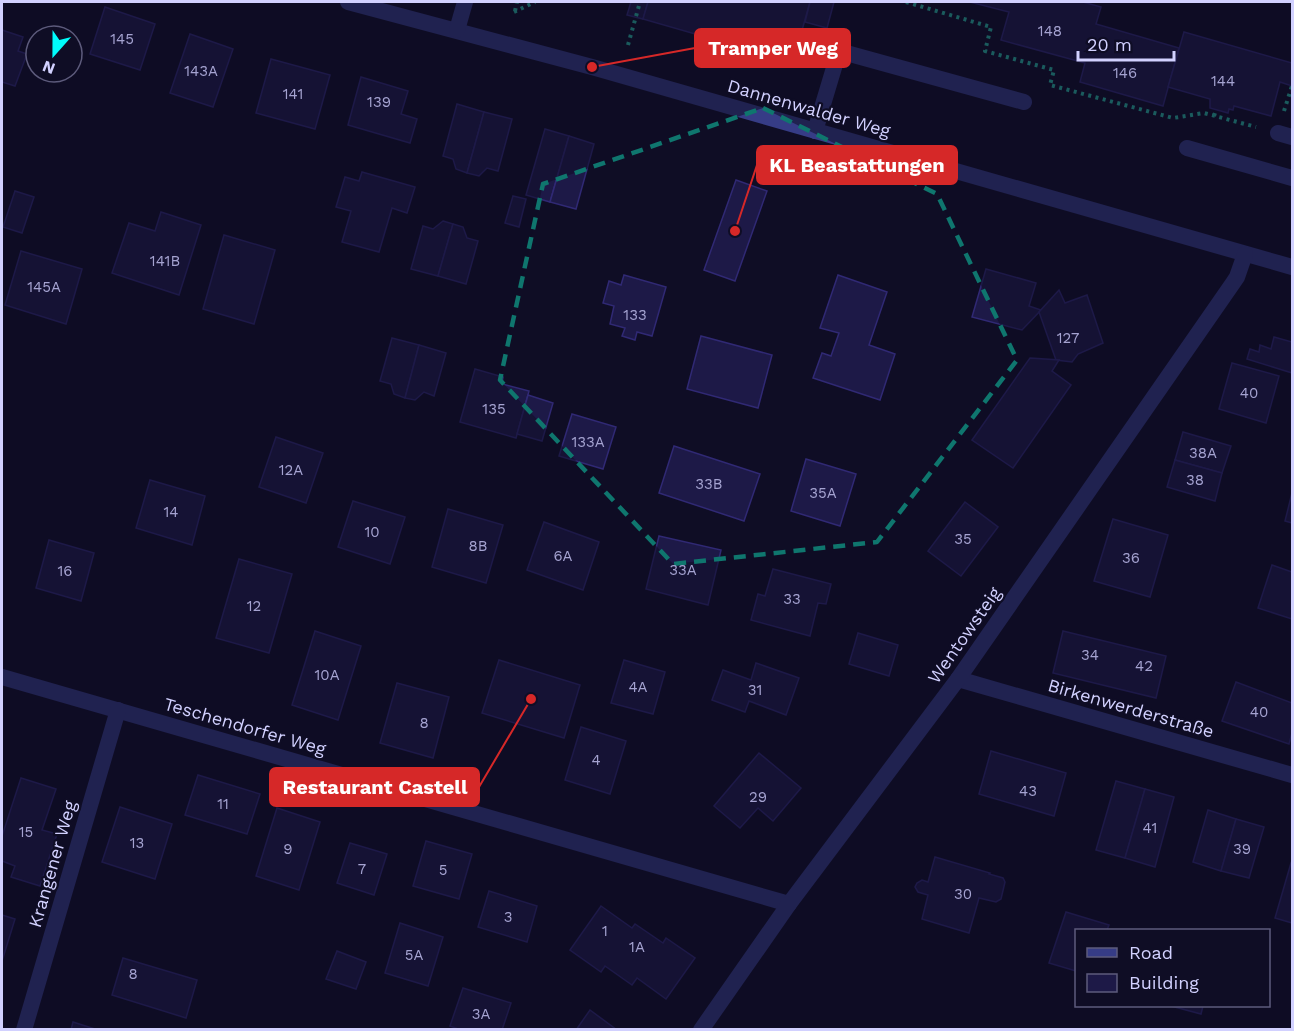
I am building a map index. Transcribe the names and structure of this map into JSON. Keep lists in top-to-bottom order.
{
  "streets": {
    "street": [
      "Dannenwalder Weg",
      "Wentowsteig",
      "Birkenwerderstraße",
      "Teschendorfer Weg",
      "Krangener Weg"
    ]
  },
  "crossings": [
    ["Dannenwalder Weg", "Wentowsteig"],
    ["Wentowsteig", "Birkenwerderstraße"],
    ["Wentowsteig", "Teschendorfer Weg"],
    ["Teschendorfer Weg", "Krangener Weg"]
  ],
  "places": ["Tramper Weg", "KL Beastattungen", "Restaurant Castell"],
  "house_numbers": [
    "148",
    "145",
    "143A",
    "146",
    "144",
    "141",
    "139",
    "141B",
    "145A",
    "133",
    "127",
    "40",
    "135",
    "133A",
    "38A",
    "12A",
    "38",
    "33B",
    "35A",
    "14",
    "10",
    "35",
    "8B",
    "6A",
    "36",
    "33A",
    "16",
    "33",
    "12",
    "34",
    "42",
    "10A",
    "4A",
    "31",
    "40",
    "8",
    "4",
    "43",
    "29",
    "11",
    "41",
    "15",
    "13",
    "9",
    "39",
    "7",
    "5",
    "30",
    "3",
    "1",
    "1A",
    "5A",
    "8",
    "3A"
  ],
  "legend": ["Road", "Building"],
  "scale_bar": "20 m",
  "north": "bottom"
}
